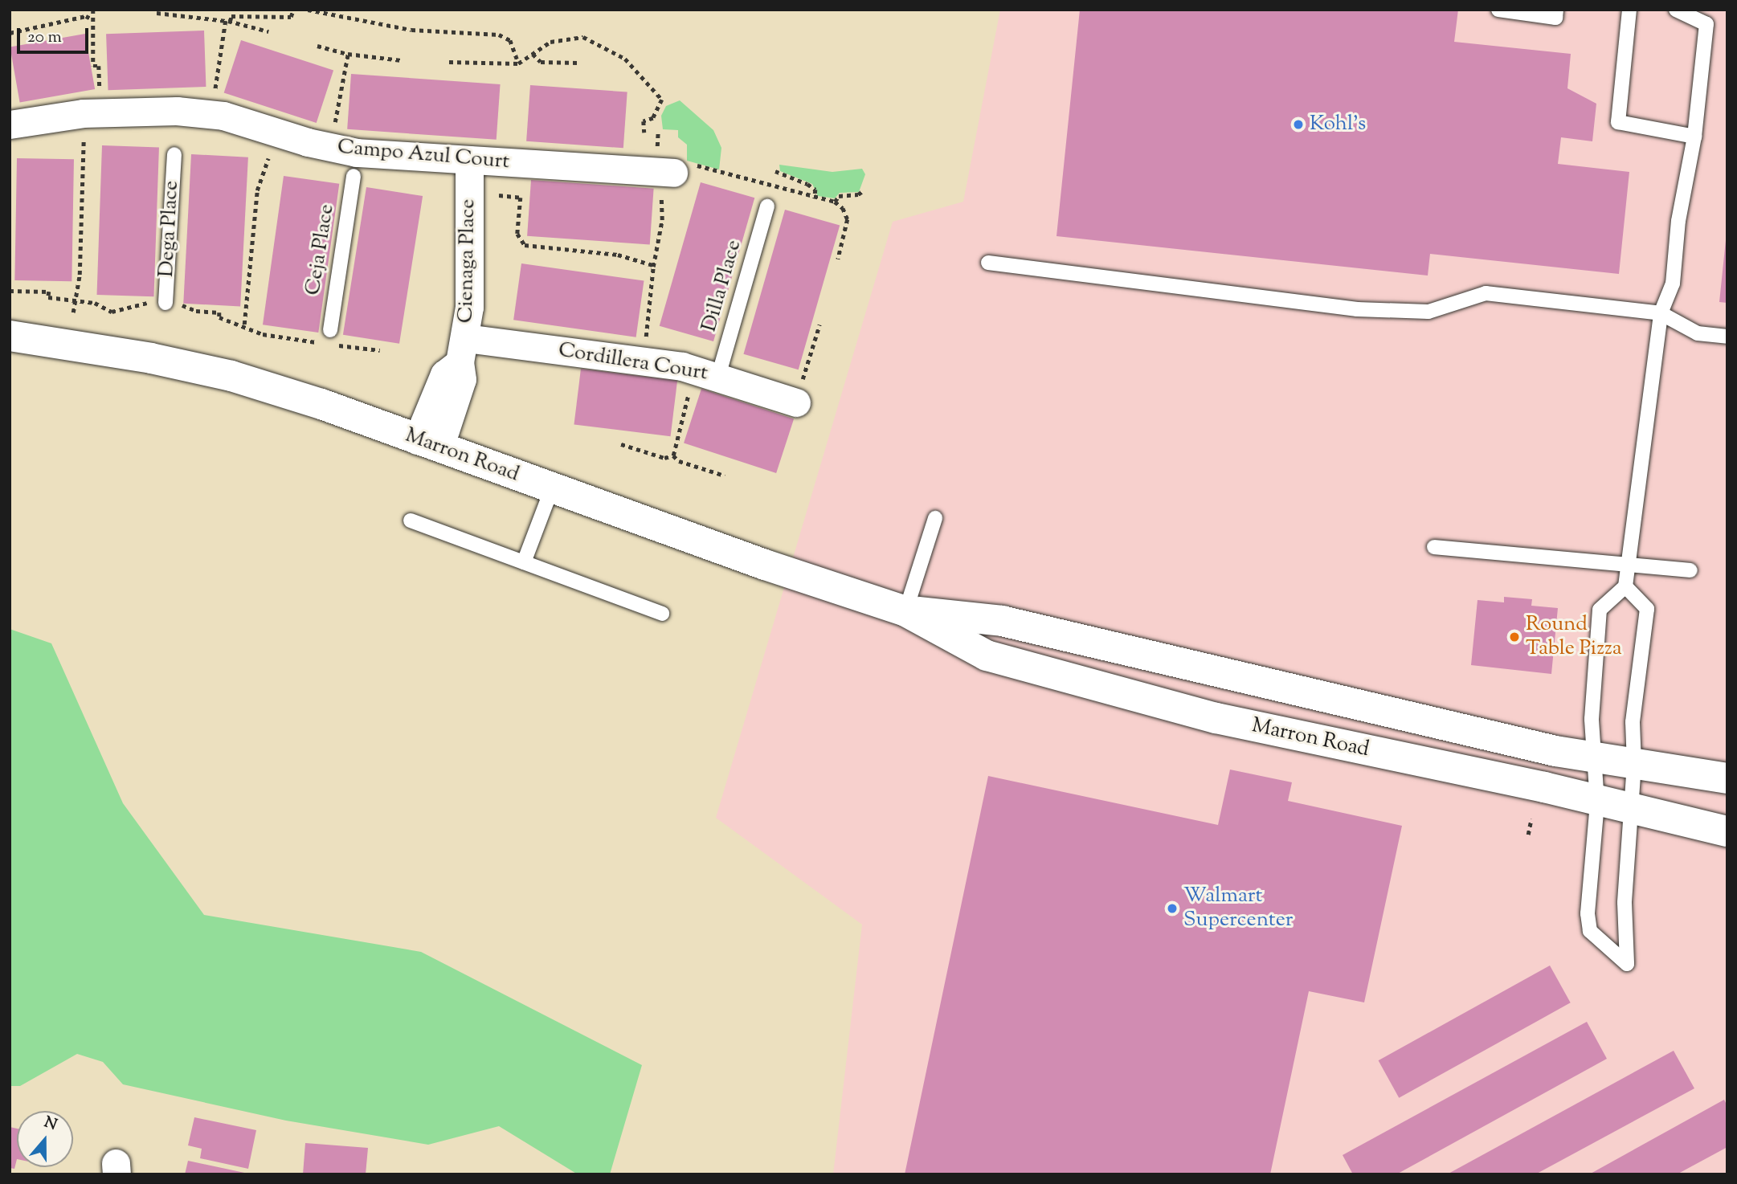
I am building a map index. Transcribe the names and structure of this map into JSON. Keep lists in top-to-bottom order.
{
  "streets": {
    "street": [
      "Campo Azul Court",
      "Cienaga Place",
      "Cordillera Court",
      "Marron Road"
    ],
    "lane": ["Dega Place", "Ceja Place", "Dilla Place"]
  },
  "crossings": [
    ["Campo Azul Court", "Ceja Place"],
    ["Campo Azul Court", "Cienaga Place"],
    ["Cienaga Place", "Cordillera Court"],
    ["Cienaga Place", "Marron Road"],
    ["Dilla Place", "Cordillera Court"]
  ],
  "places": ["Kohl's", "Round Table Pizza", "Walmart Supercenter"],
  "scale_bar": "20 m",
  "north": "top"
}
